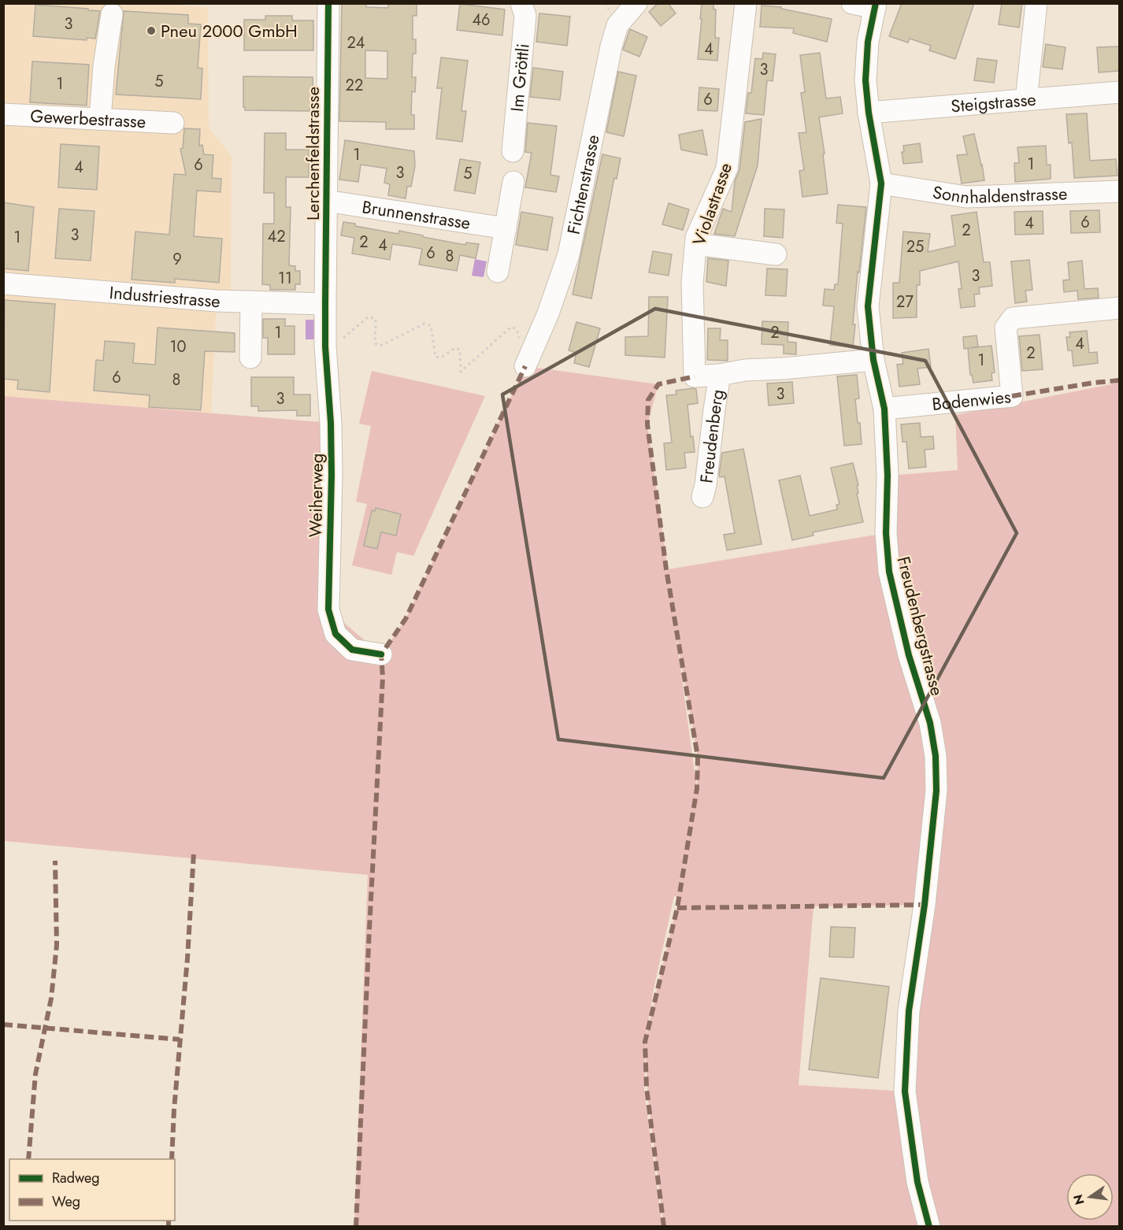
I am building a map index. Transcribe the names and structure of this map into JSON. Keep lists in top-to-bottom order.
{
  "streets": {
    "street": [
      "Im Gröttli",
      "Steigstrasse",
      "Gewerbestrasse",
      "Lerchenfeldstrasse",
      "Fichtenstrasse",
      "Sonnhaldenstrasse",
      "Violastrasse",
      "Brunnenstrasse",
      "Industriestrasse",
      "Bodenwies",
      "Freudenberg",
      "Weiherweg",
      "Freudenbergstrasse"
    ]
  },
  "crossings": [
    ["Steigstrasse", "Freudenbergstrasse"],
    ["Lerchenfeldstrasse", "Brunnenstrasse"],
    ["Lerchenfeldstrasse", "Industriestrasse"],
    ["Lerchenfeldstrasse", "Weiherweg"],
    ["Sonnhaldenstrasse", "Freudenbergstrasse"],
    ["Violastrasse", "Freudenberg"],
    ["Industriestrasse", "Weiherweg"],
    ["Bodenwies", "Freudenbergstrasse"]
  ],
  "places": ["Pneu 2000 GmbH"],
  "house_numbers": [
    "46",
    "3",
    "24",
    "4",
    "3",
    "5",
    "1",
    "22",
    "6",
    "1",
    "1",
    "6",
    "4",
    "3",
    "5",
    "6",
    "4",
    "2",
    "3",
    "42",
    "1",
    "2",
    "4",
    "25",
    "6",
    "8",
    "9",
    "3",
    "11",
    "27",
    "1",
    "2",
    "4",
    "10",
    "2",
    "1",
    "6",
    "8",
    "3",
    "3"
  ],
  "legend": ["Radweg", "Weg"],
  "north": "left"
}
